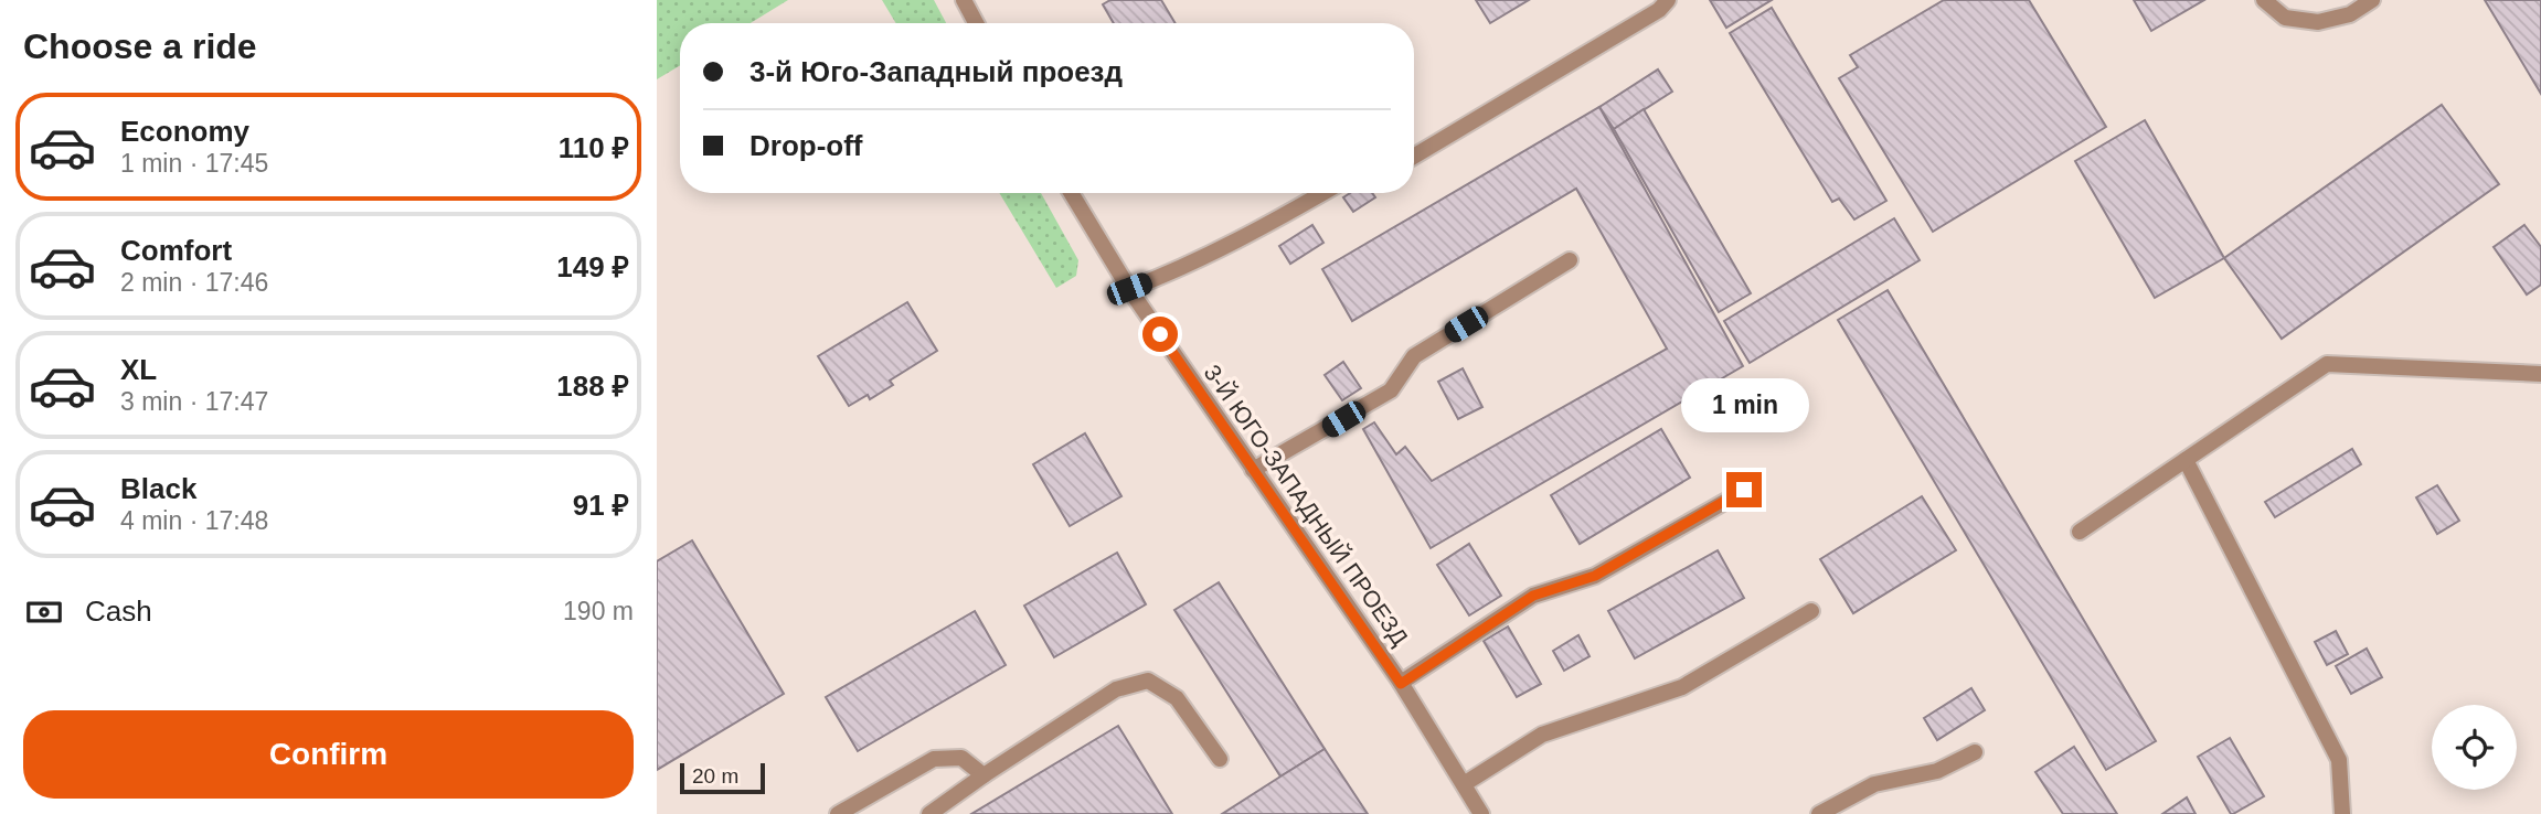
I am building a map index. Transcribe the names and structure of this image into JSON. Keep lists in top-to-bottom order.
{
  "streets": {
    "street": ["3-Й ЮГО-ЗАПАДНЫЙ ПРОЕЗД"]
  },
  "scale_bar": "20 m",
  "page": {
    "heading": "Choose a ride",
    "banner": ["3-й Юго-Западный проезд", "Drop-off"],
    "list": [
      {
        "name": "Economy",
        "note": "1 min · 17:45",
        "value": "110 ₽"
      },
      {
        "name": "Comfort",
        "note": "2 min · 17:46",
        "value": "149 ₽"
      },
      {
        "name": "XL",
        "note": "3 min · 17:47",
        "value": "188 ₽"
      },
      {
        "name": "Black",
        "note": "4 min · 17:48",
        "value": "91 ₽"
      }
    ],
    "bubble": "1 min",
    "pay": ["Cash", "190 m"],
    "buttons": "Confirm",
    "scale": "20 m"
  }
}
